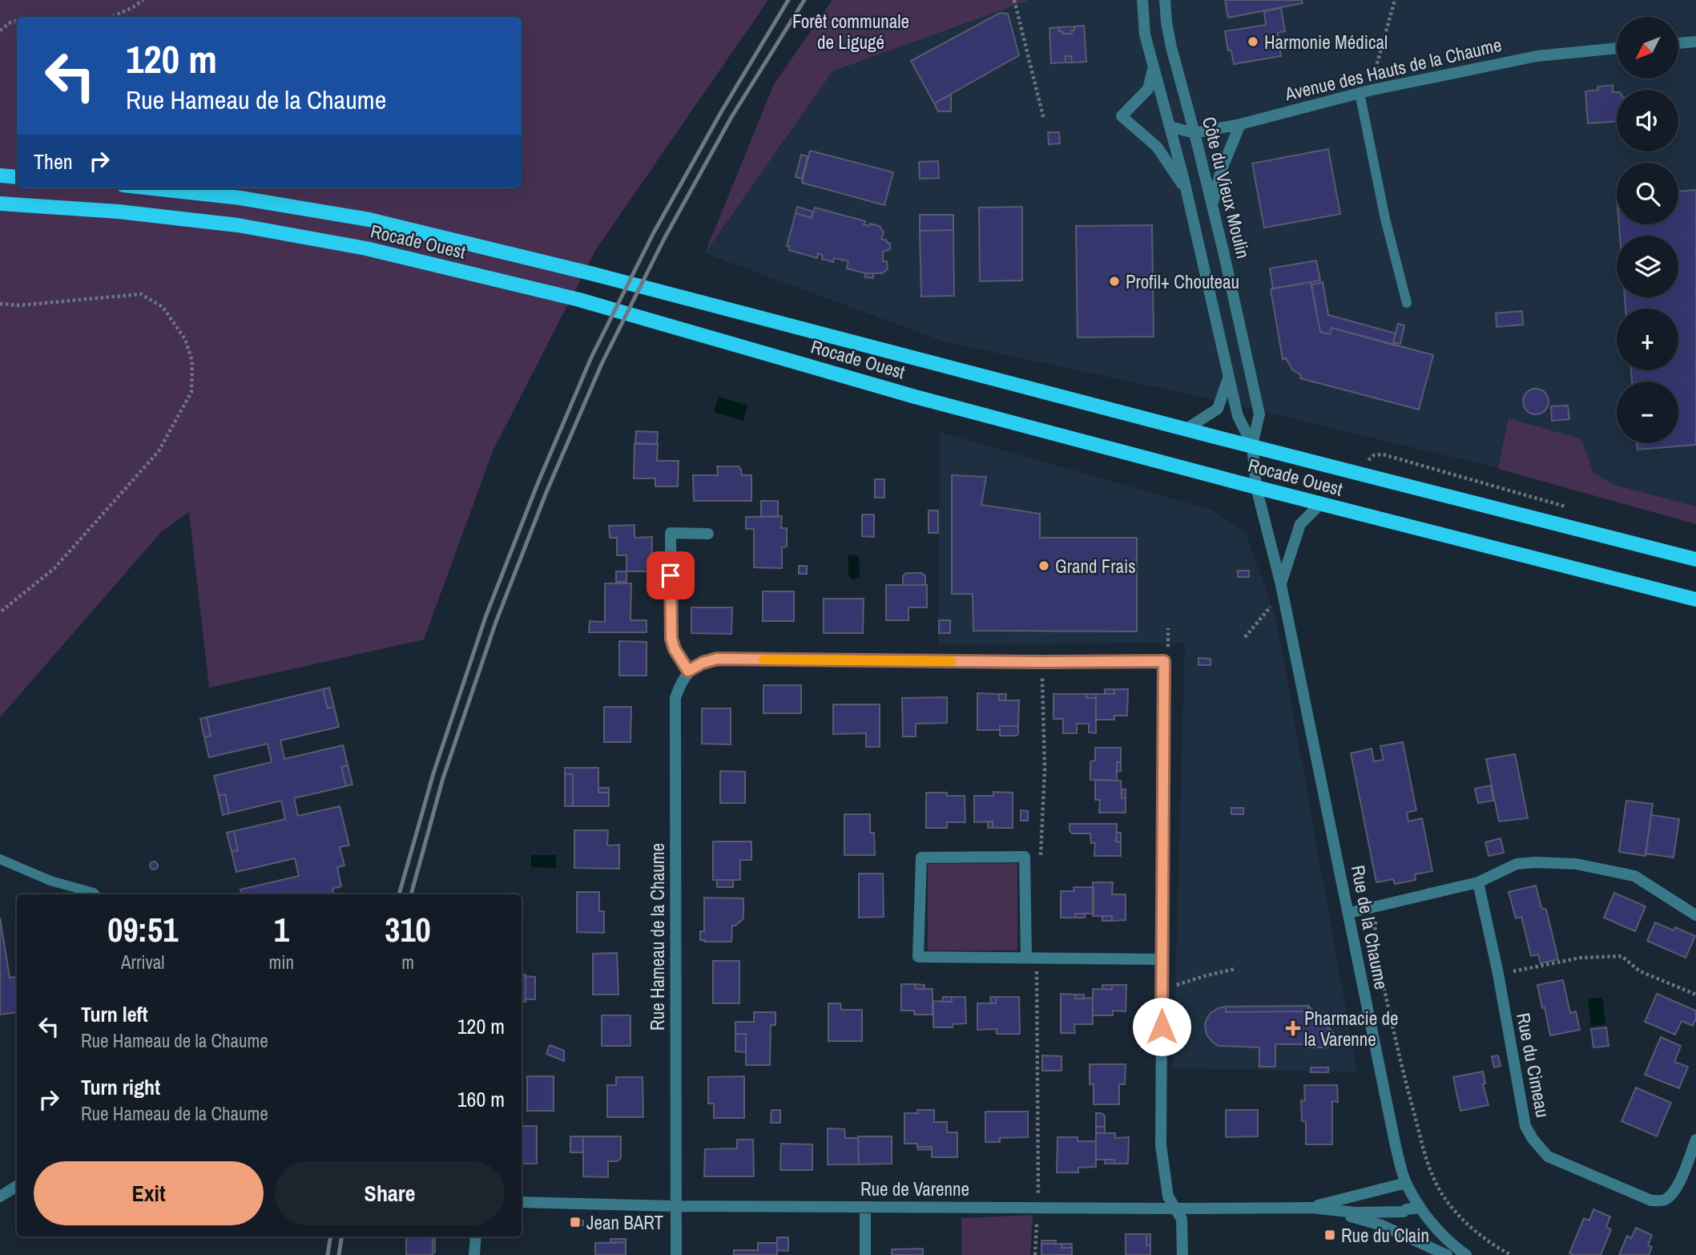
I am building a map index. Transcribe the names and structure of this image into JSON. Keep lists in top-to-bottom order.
{
  "streets": {
    "main road": ["Rocade Ouest"],
    "street": [
      "Avenue des Hauts de la Chaume",
      "Côte du Vieux Moulin",
      "Rue de la Chaume",
      "Rue Hameau de la Chaume",
      "Rue du Cimeau",
      "Rue de Varenne"
    ]
  },
  "crossings": [
    ["Avenue des Hauts de la Chaume", "Côte du Vieux Moulin"],
    ["Côte du Vieux Moulin", "Rocade Ouest"],
    ["Côte du Vieux Moulin", "Rue de la Chaume"],
    ["Rocade Ouest", "Rue de la Chaume"],
    ["Rue de la Chaume", "Rue de Varenne"],
    ["Rue Hameau de la Chaume", "Rue de Varenne"]
  ],
  "parks": ["Forêt communale de Ligugé"],
  "places": {
    "other": ["Harmonie Médical", "Profil+ Chouteau", "Grand Frais"],
    "health": ["Pharmacie de la Varenne"],
    "transit": ["Jean BART", "Rue du Clain"]
  },
  "north": "bottom left",
  "page": {
    "map_buttons": ["+", "−"],
    "turn": ["120 m", "Rue Hameau de la Chaume"],
    "then": "Then",
    "eta": [
      "09:51",
      "Arrival",
      "1",
      "min",
      "310",
      "m"
    ],
    "list": [
      {
        "name": "Turn left",
        "note": "Rue Hameau de la Chaume",
        "value": "120 m"
      },
      {
        "name": "Turn right",
        "note": "Rue Hameau de la Chaume",
        "value": "160 m"
      }
    ],
    "buttons": ["Exit", "Share"]
  }
}
